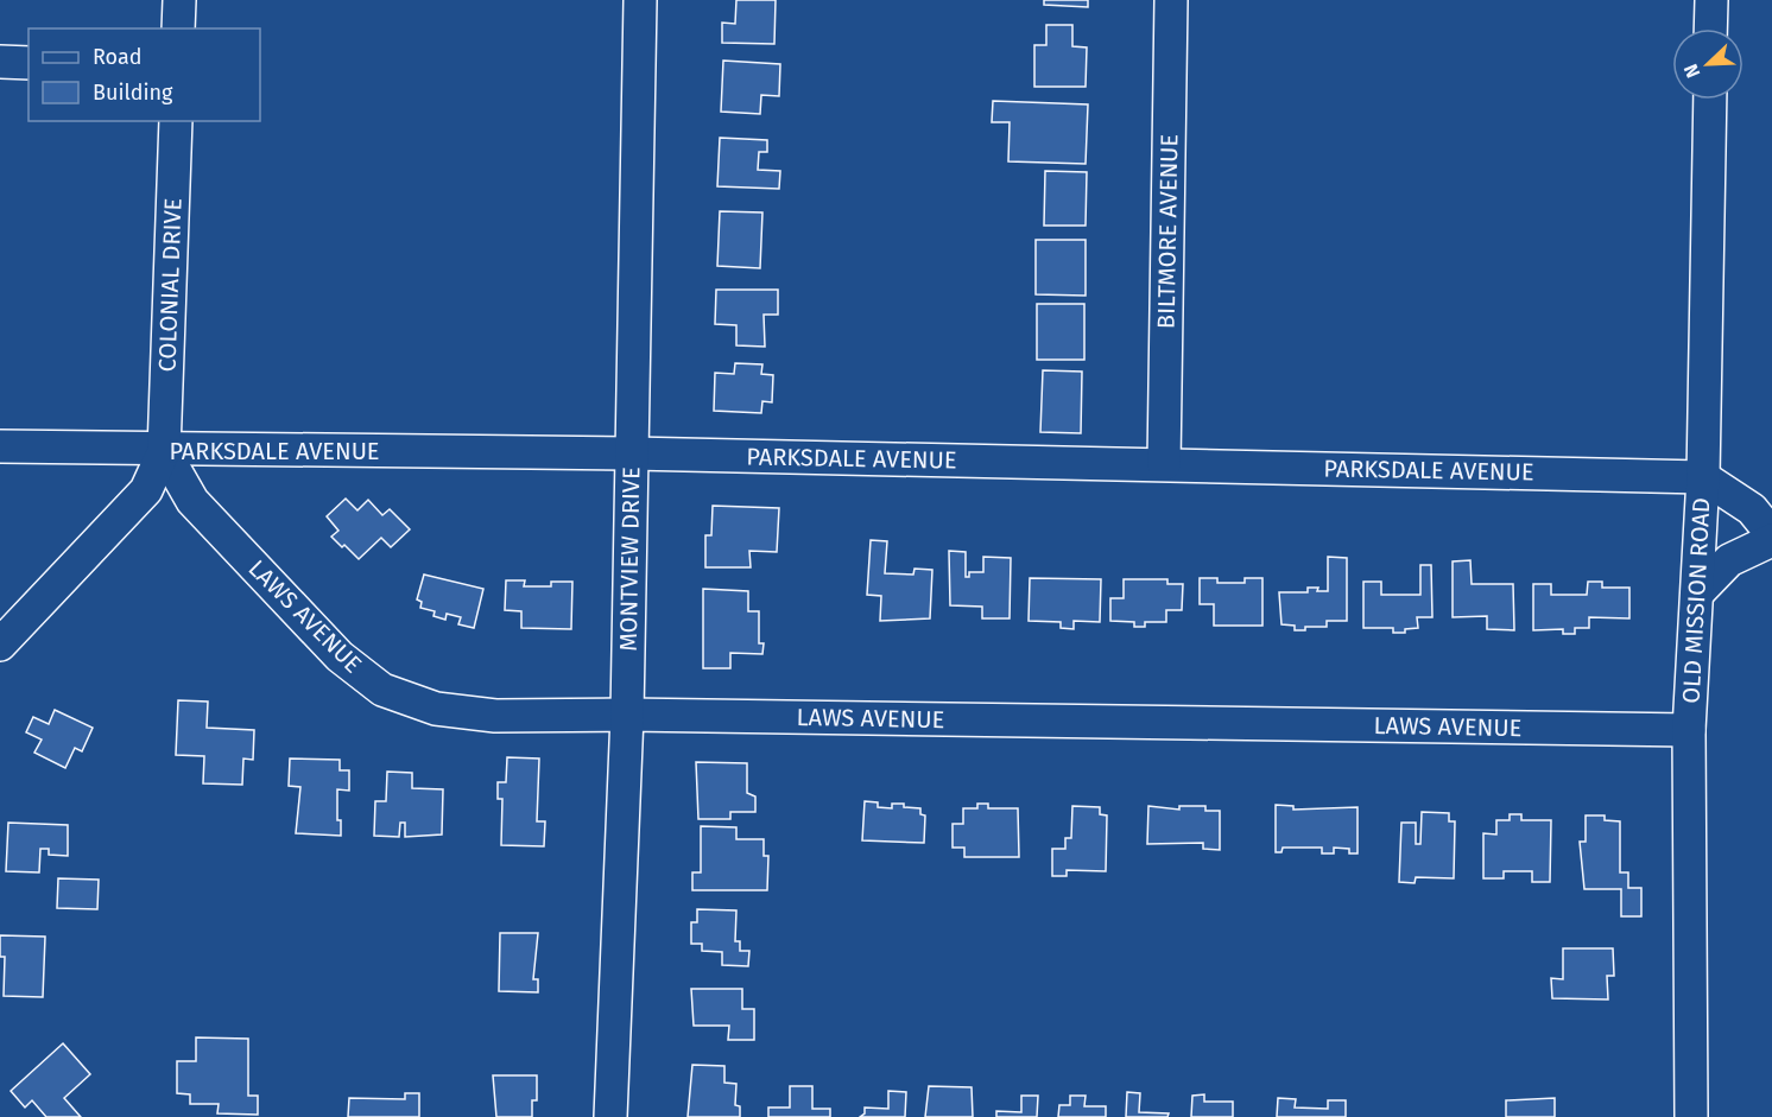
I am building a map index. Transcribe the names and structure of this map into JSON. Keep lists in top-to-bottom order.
{
  "streets": {
    "street": [
      "BILTMORE AVENUE",
      "COLONIAL DRIVE",
      "PARKSDALE AVENUE",
      "MONTVIEW DRIVE",
      "OLD MISSION ROAD",
      "LAWS AVENUE"
    ]
  },
  "crossings": [
    ["BILTMORE AVENUE", "PARKSDALE AVENUE"],
    ["COLONIAL DRIVE", "PARKSDALE AVENUE"],
    ["COLONIAL DRIVE", "LAWS AVENUE"],
    ["PARKSDALE AVENUE", "MONTVIEW DRIVE"],
    ["PARKSDALE AVENUE", "OLD MISSION ROAD"],
    ["PARKSDALE AVENUE", "LAWS AVENUE"],
    ["MONTVIEW DRIVE", "LAWS AVENUE"],
    ["OLD MISSION ROAD", "LAWS AVENUE"]
  ],
  "legend": ["Road", "Building"],
  "north": "bottom left"
}
